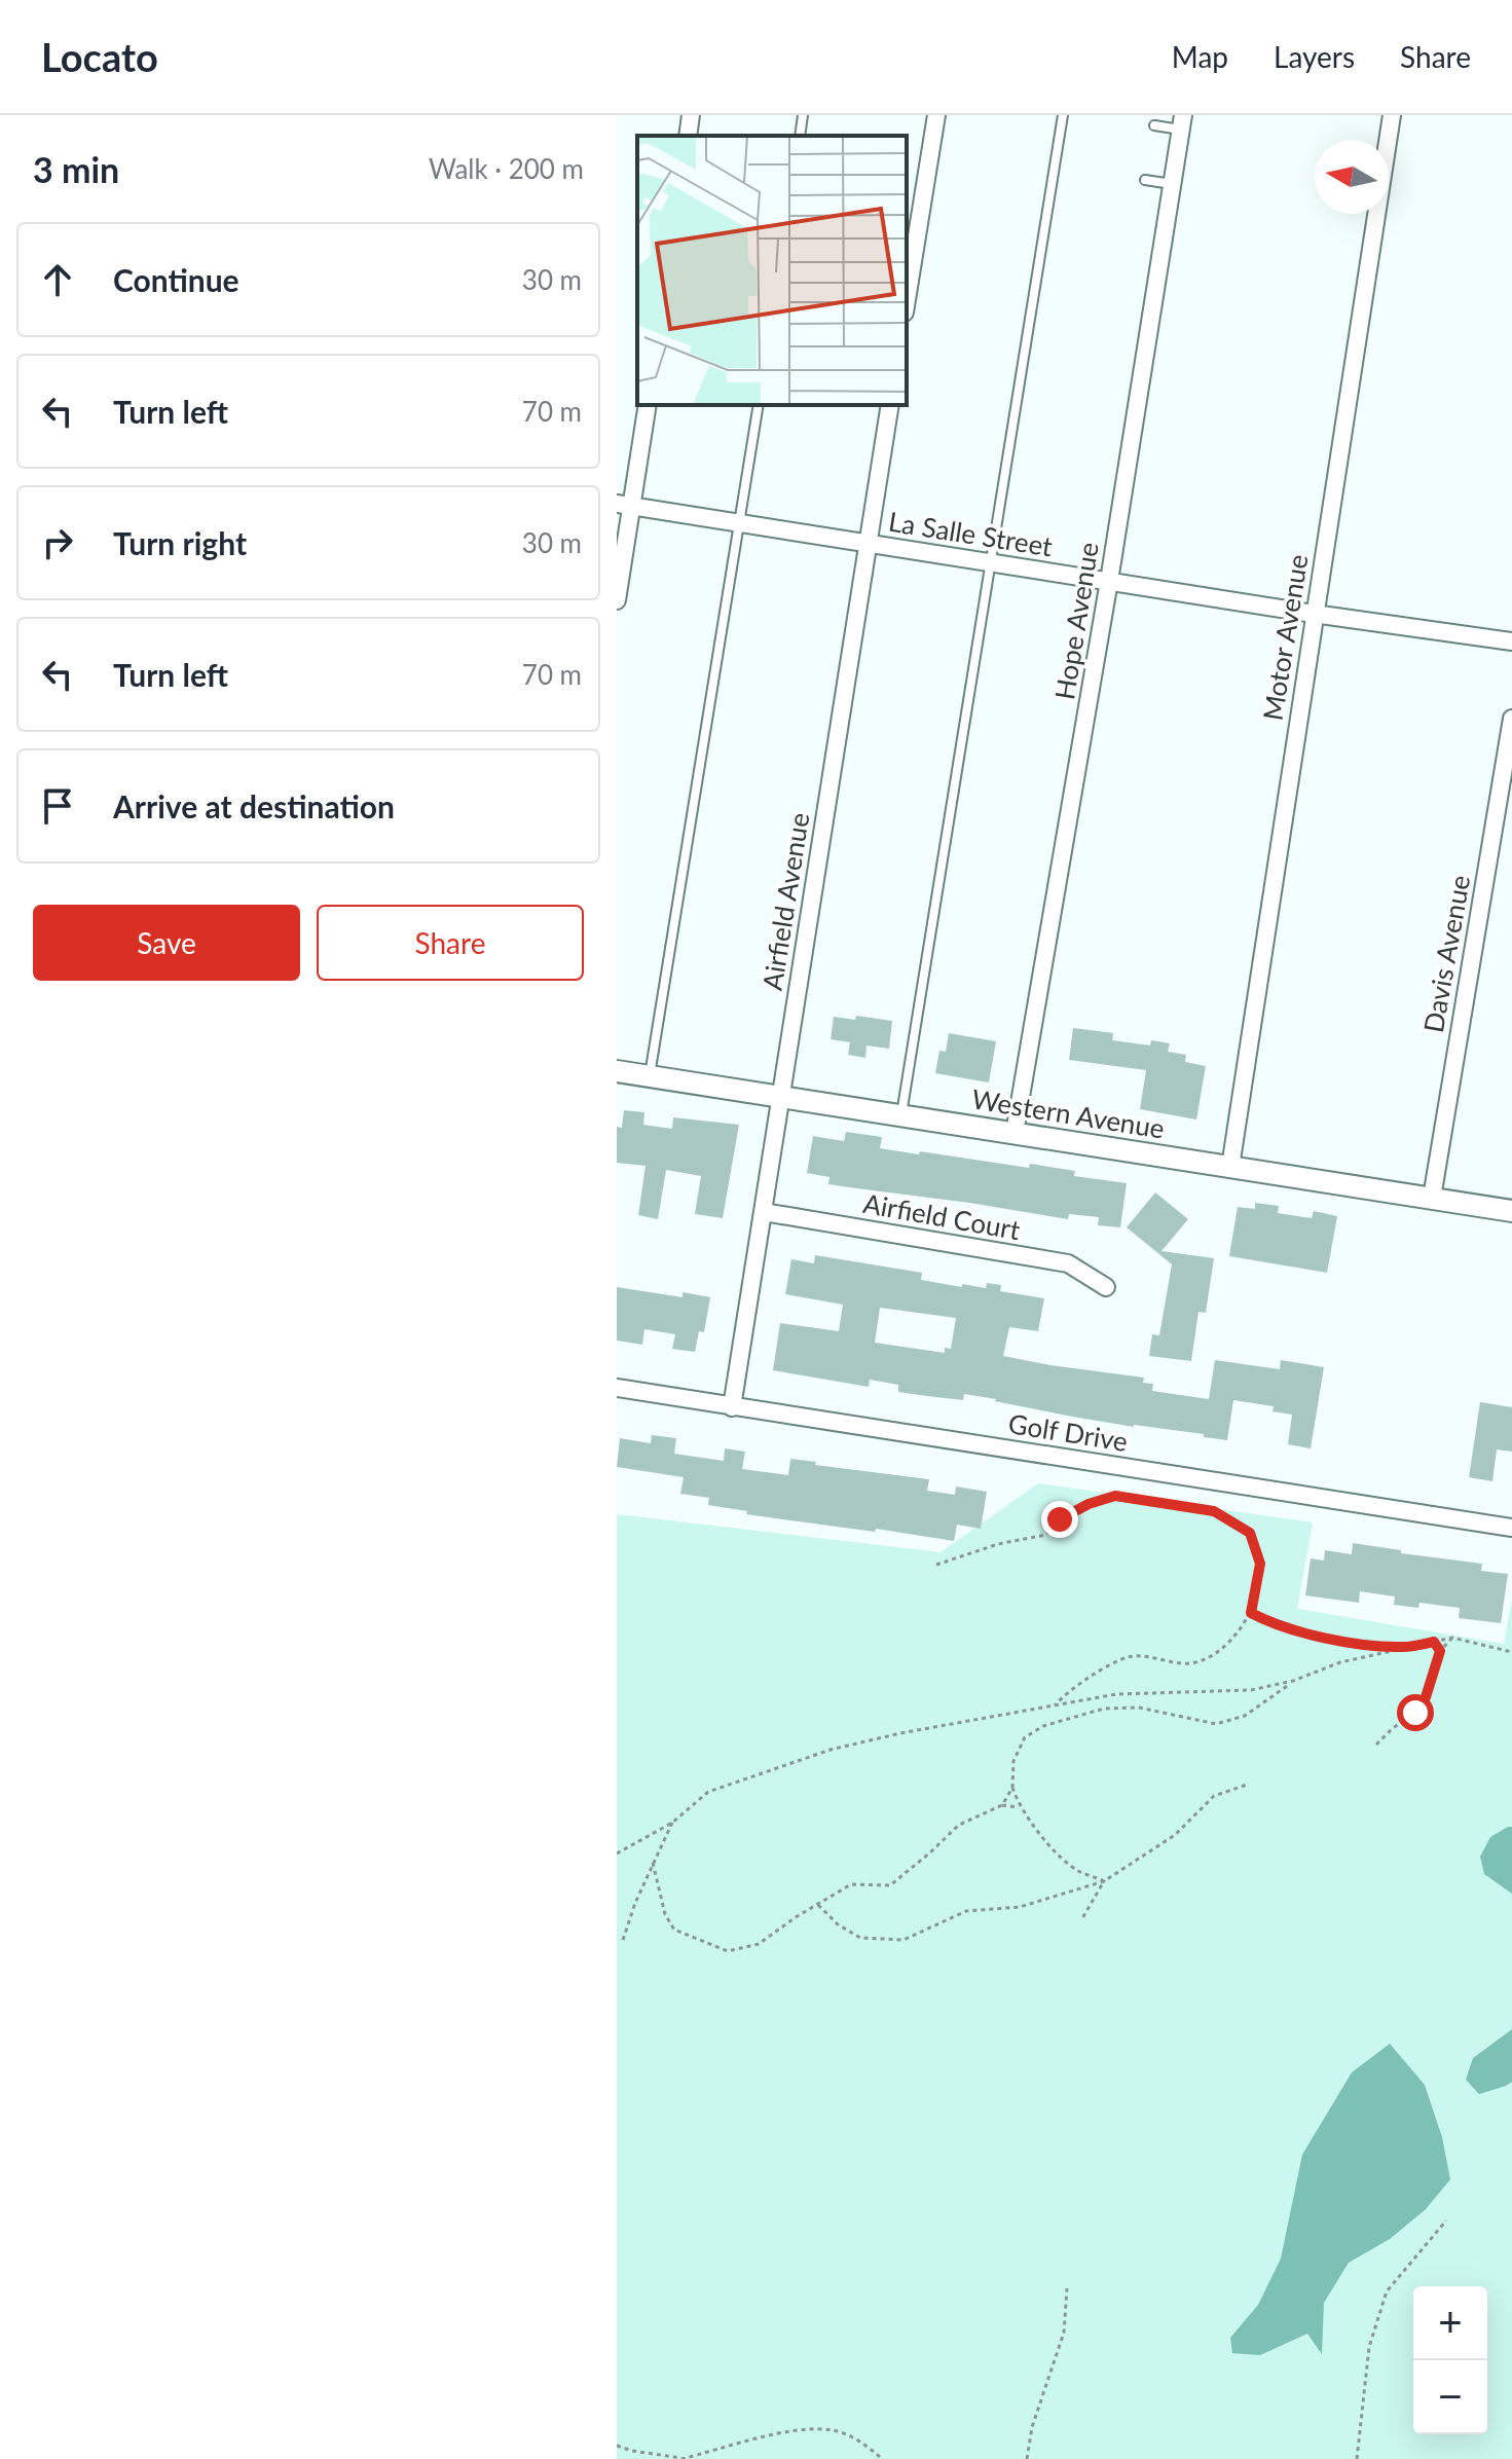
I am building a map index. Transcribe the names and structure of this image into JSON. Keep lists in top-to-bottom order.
{
  "streets": {
    "street": [
      "La Salle Street",
      "Hope Avenue",
      "Motor Avenue",
      "Airfield Avenue",
      "Davis Avenue",
      "Western Avenue",
      "Airfield Court",
      "Golf Drive"
    ]
  },
  "crossings": [
    ["La Salle Street", "Hope Avenue"],
    ["La Salle Street", "Motor Avenue"],
    ["La Salle Street", "Airfield Avenue"],
    ["Hope Avenue", "Western Avenue"],
    ["Motor Avenue", "Western Avenue"],
    ["Airfield Avenue", "Western Avenue"],
    ["Airfield Avenue", "Airfield Court"],
    ["Airfield Avenue", "Golf Drive"],
    ["Davis Avenue", "Western Avenue"]
  ],
  "north": "left",
  "page": {
    "header": "Locato",
    "nav": ["Map", "Layers", "Share"],
    "heading": ["3 min", "Walk · 200 m"],
    "list": [
      ["Continue", "30 m"],
      ["Turn left", "70 m"],
      ["Turn right", "30 m"],
      ["Turn left", "70 m"],
      "Arrive at destination"
    ],
    "buttons": ["Save", "Share"],
    "map_buttons": ["+", "−"]
  }
}
